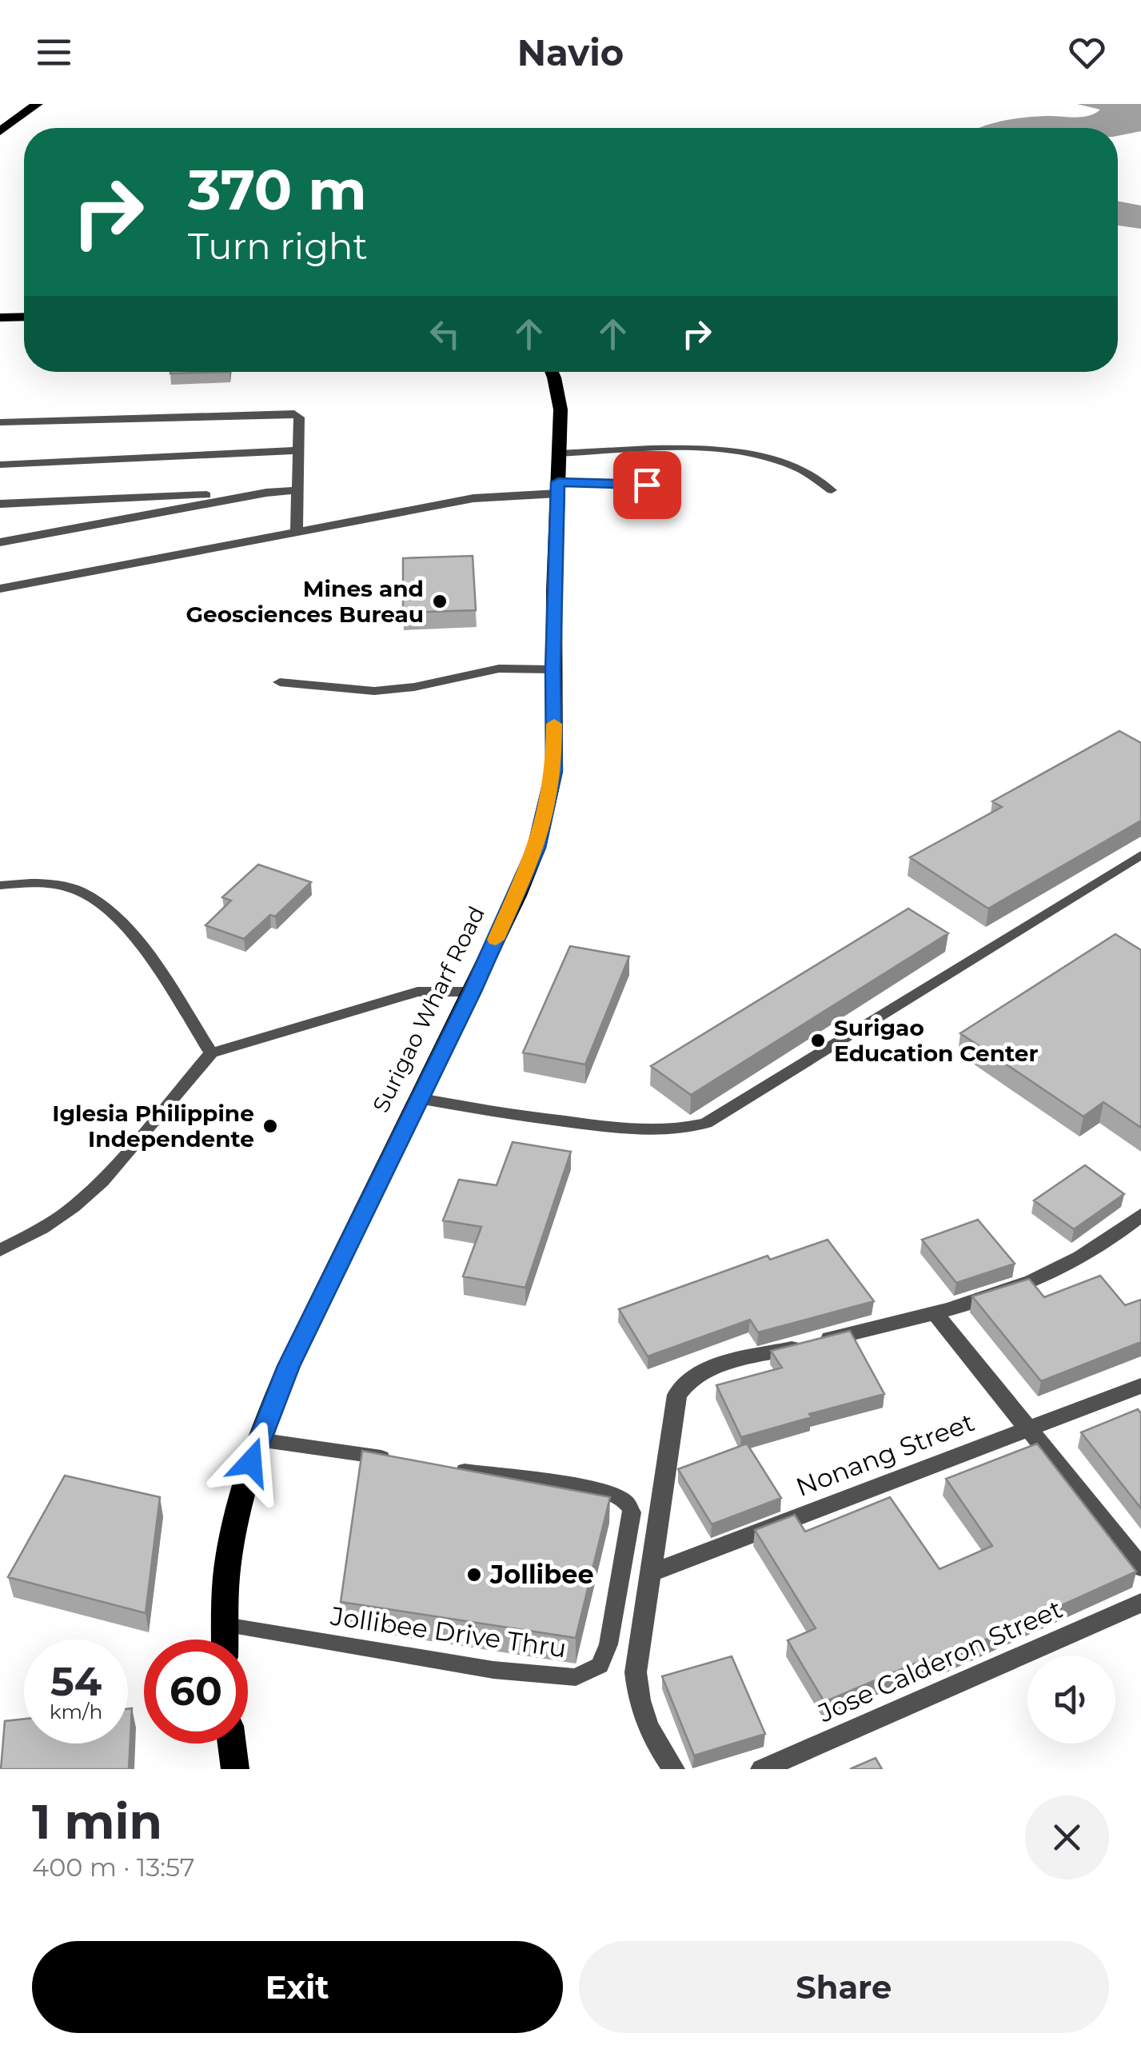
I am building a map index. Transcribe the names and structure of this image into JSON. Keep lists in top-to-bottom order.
{
  "streets": {
    "main road": ["Surigao Wharf Road"],
    "street": ["Nonang Street", "Jose Calderon Street"],
    "lane": ["Jollibee Drive Thru"]
  },
  "crossings": [
    ["Surigao Wharf Road", "Jollibee Drive Thru"]
  ],
  "places": [
    "Mines and Geosciences Bureau",
    "Surigao Education Center",
    "Iglesia Philippine Independente",
    "Jollibee"
  ],
  "page": {
    "header": "Navio",
    "turn": ["370 m", "Turn right"],
    "speed": "54 km/h",
    "limit": "60",
    "heading": ["1 min", "400 m · 13:57"],
    "buttons": ["Exit", "Share"]
  }
}
